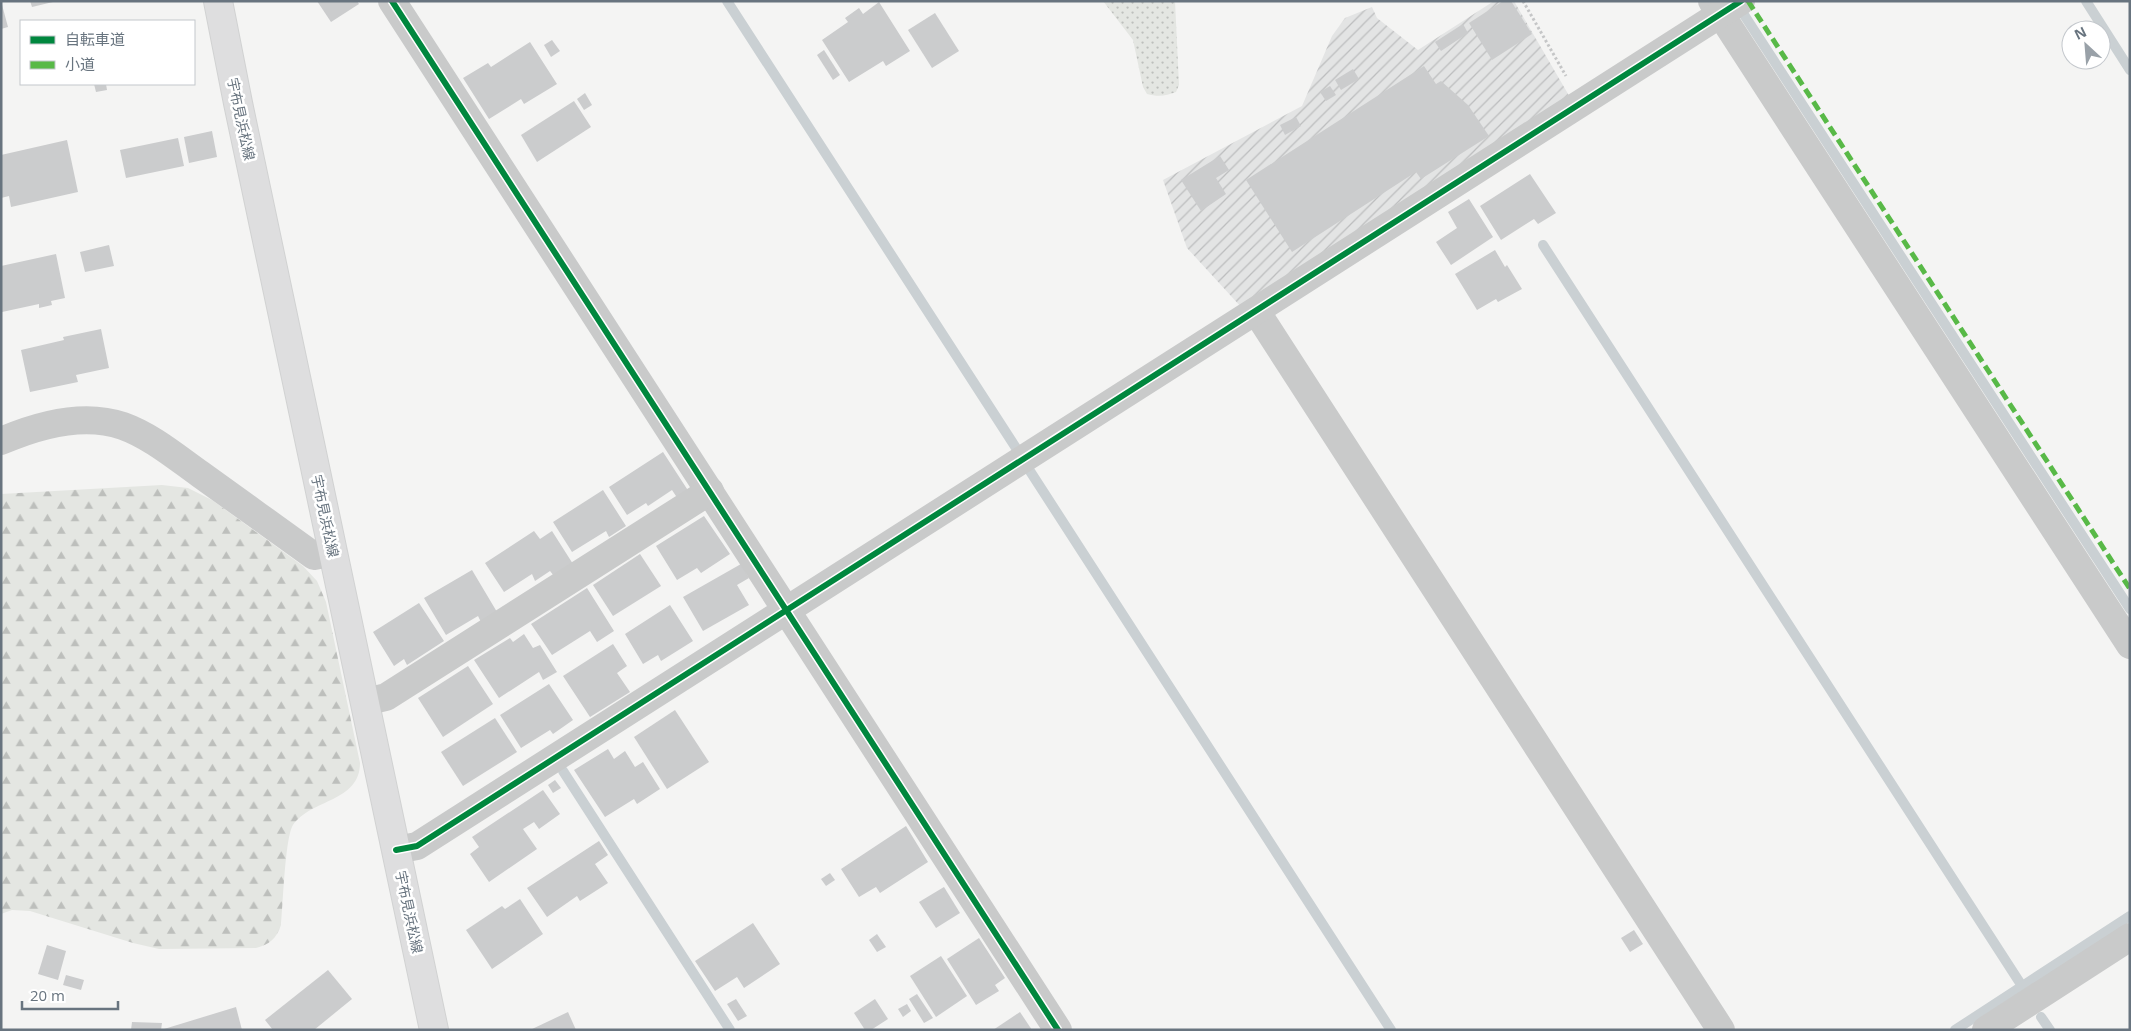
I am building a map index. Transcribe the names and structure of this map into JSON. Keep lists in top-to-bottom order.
{
  "streets": {
    "main road": ["宇布見浜松線"]
  },
  "legend": ["自転車道", "小道"],
  "scale_bar": "20 m",
  "north": "top left"
}
